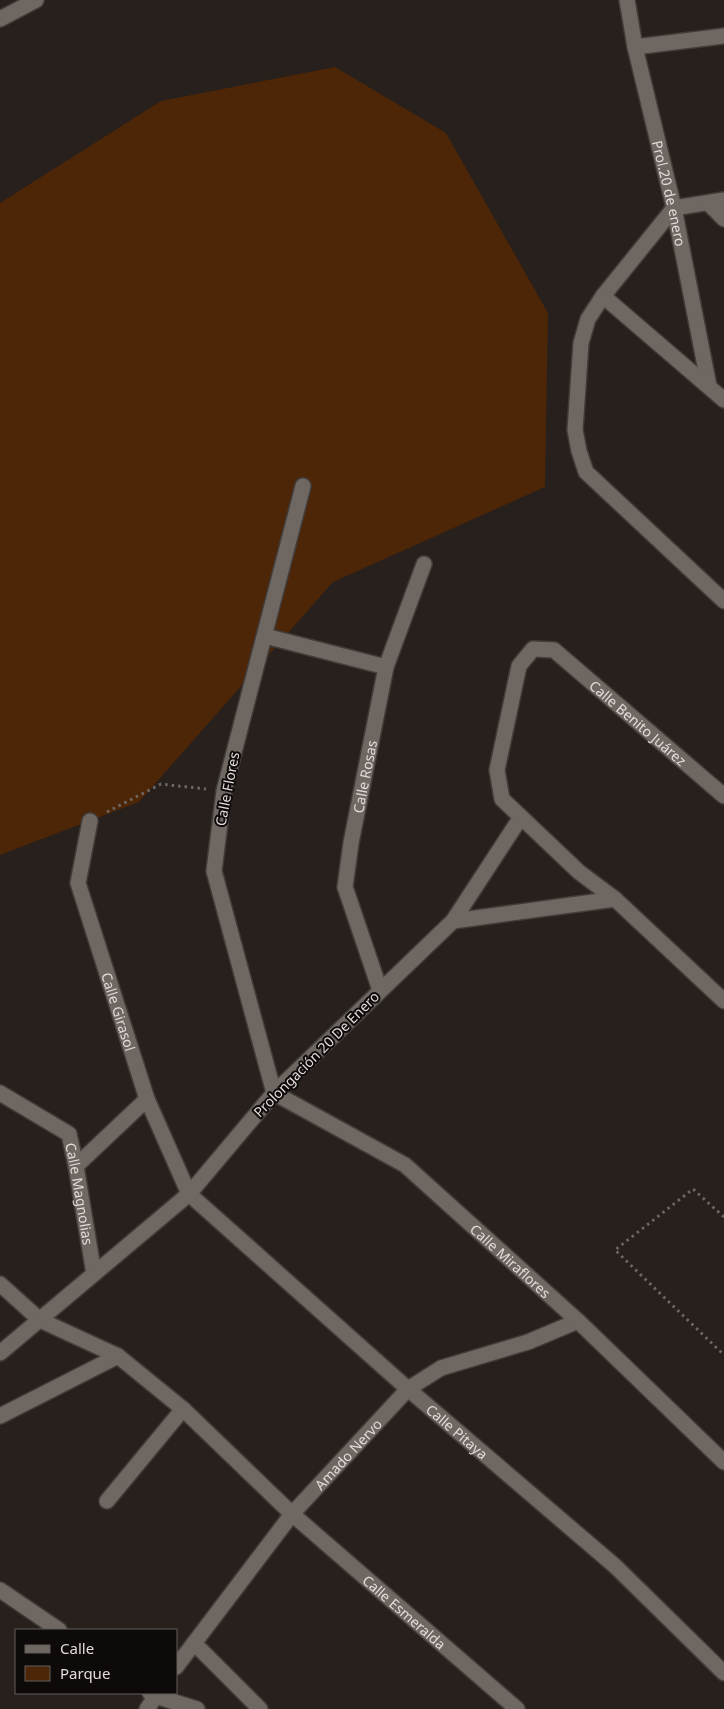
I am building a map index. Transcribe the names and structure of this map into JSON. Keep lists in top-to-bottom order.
{
  "streets": {
    "street": [
      "Prol.20 de enero",
      "Calle Benito Juárez",
      "Calle Rosas",
      "Calle Flores",
      "Calle Girasol",
      "Prolongación 20 De Enero",
      "Calle Magnolias",
      "Calle Miraflores",
      "Calle Pitaya",
      "Amado Nervo",
      "Calle Esmeralda"
    ]
  },
  "crossings": [
    ["Calle Benito Juárez", "Prolongación 20 De Enero"],
    ["Calle Rosas", "Prolongación 20 De Enero"],
    ["Calle Flores", "Prolongación 20 De Enero"],
    ["Calle Flores", "Calle Miraflores"],
    ["Calle Girasol", "Prolongación 20 De Enero"],
    ["Calle Girasol", "Calle Pitaya"],
    ["Prolongación 20 De Enero", "Calle Magnolias"],
    ["Prolongación 20 De Enero", "Calle Miraflores"],
    ["Prolongación 20 De Enero", "Calle Pitaya"],
    ["Prolongación 20 De Enero", "Calle Esmeralda"],
    ["Calle Miraflores", "Amado Nervo"],
    ["Calle Pitaya", "Amado Nervo"],
    ["Amado Nervo", "Calle Esmeralda"]
  ],
  "legend": ["Calle", "Parque"]
}
